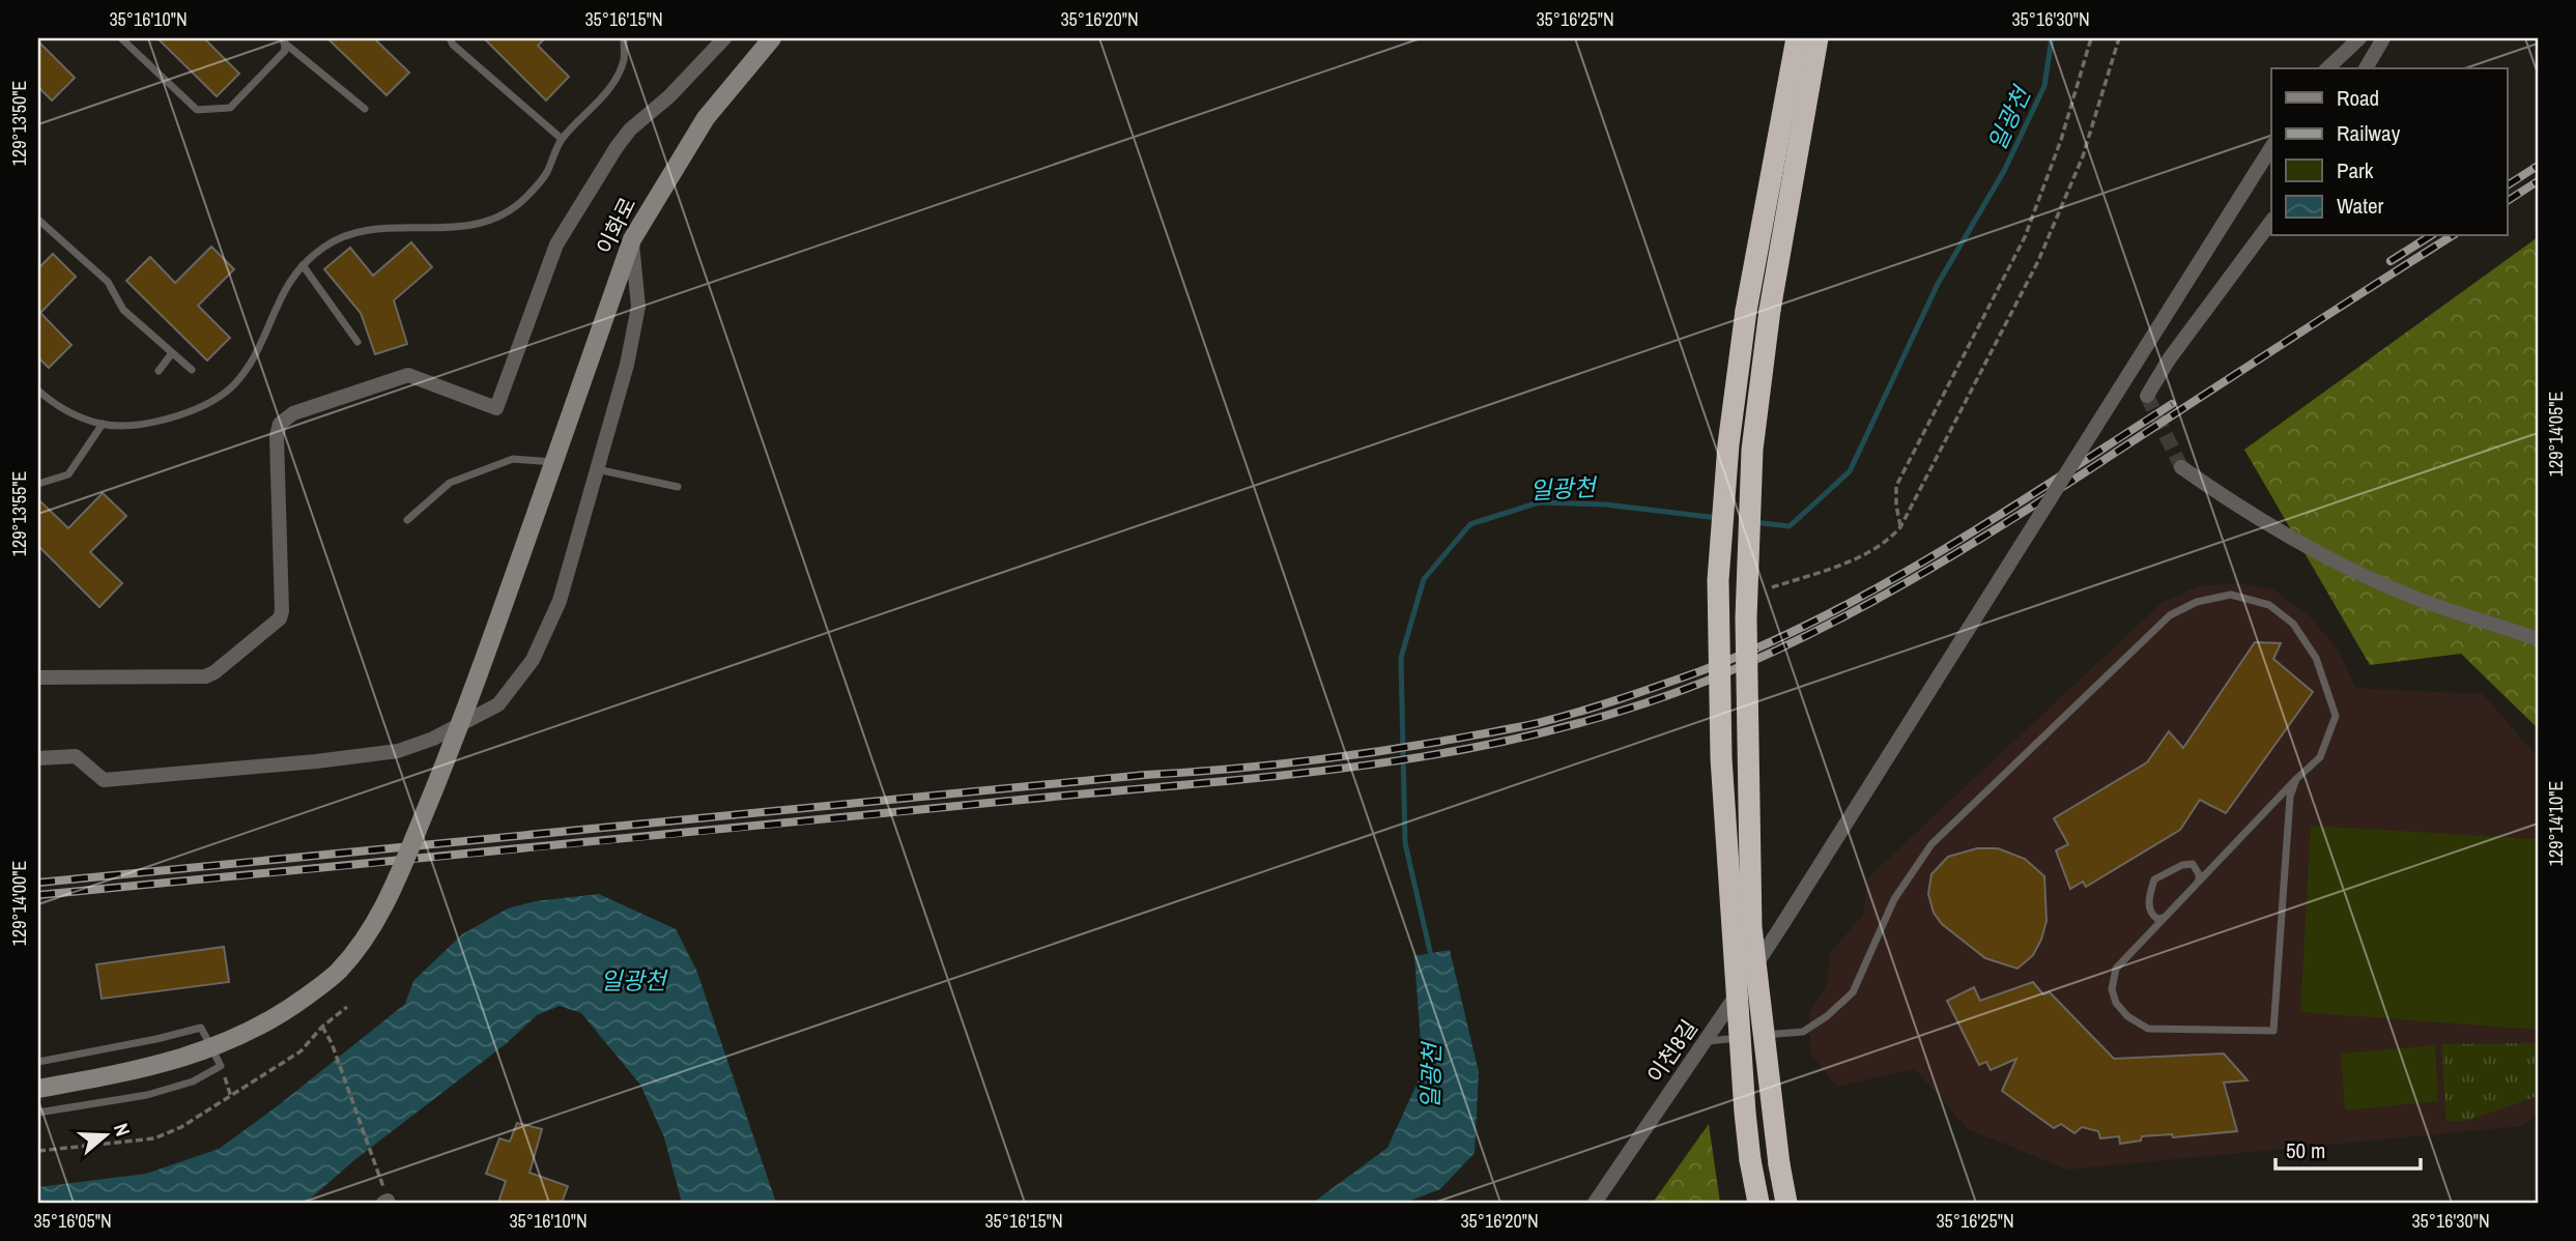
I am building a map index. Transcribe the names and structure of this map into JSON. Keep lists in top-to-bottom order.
{
  "streets": {
    "main road": ["이화로"],
    "street": ["이천8길"]
  },
  "water": ["일광천"],
  "legend": [
    "Road",
    "Railway",
    "Park",
    "Water"
  ],
  "scale_bar": "50 m",
  "north": "right",
  "coordinates": [
    "35°16'10\"N",
    "35°16'15\"N",
    "35°16'20\"N",
    "35°16'25\"N",
    "35°16'30\"N",
    "129°13'50\"E",
    "129°14'05\"E",
    "129°13'55\"E",
    "129°14'10\"E",
    "129°14'00\"E",
    "35°16'05\"N"
  ]
}
